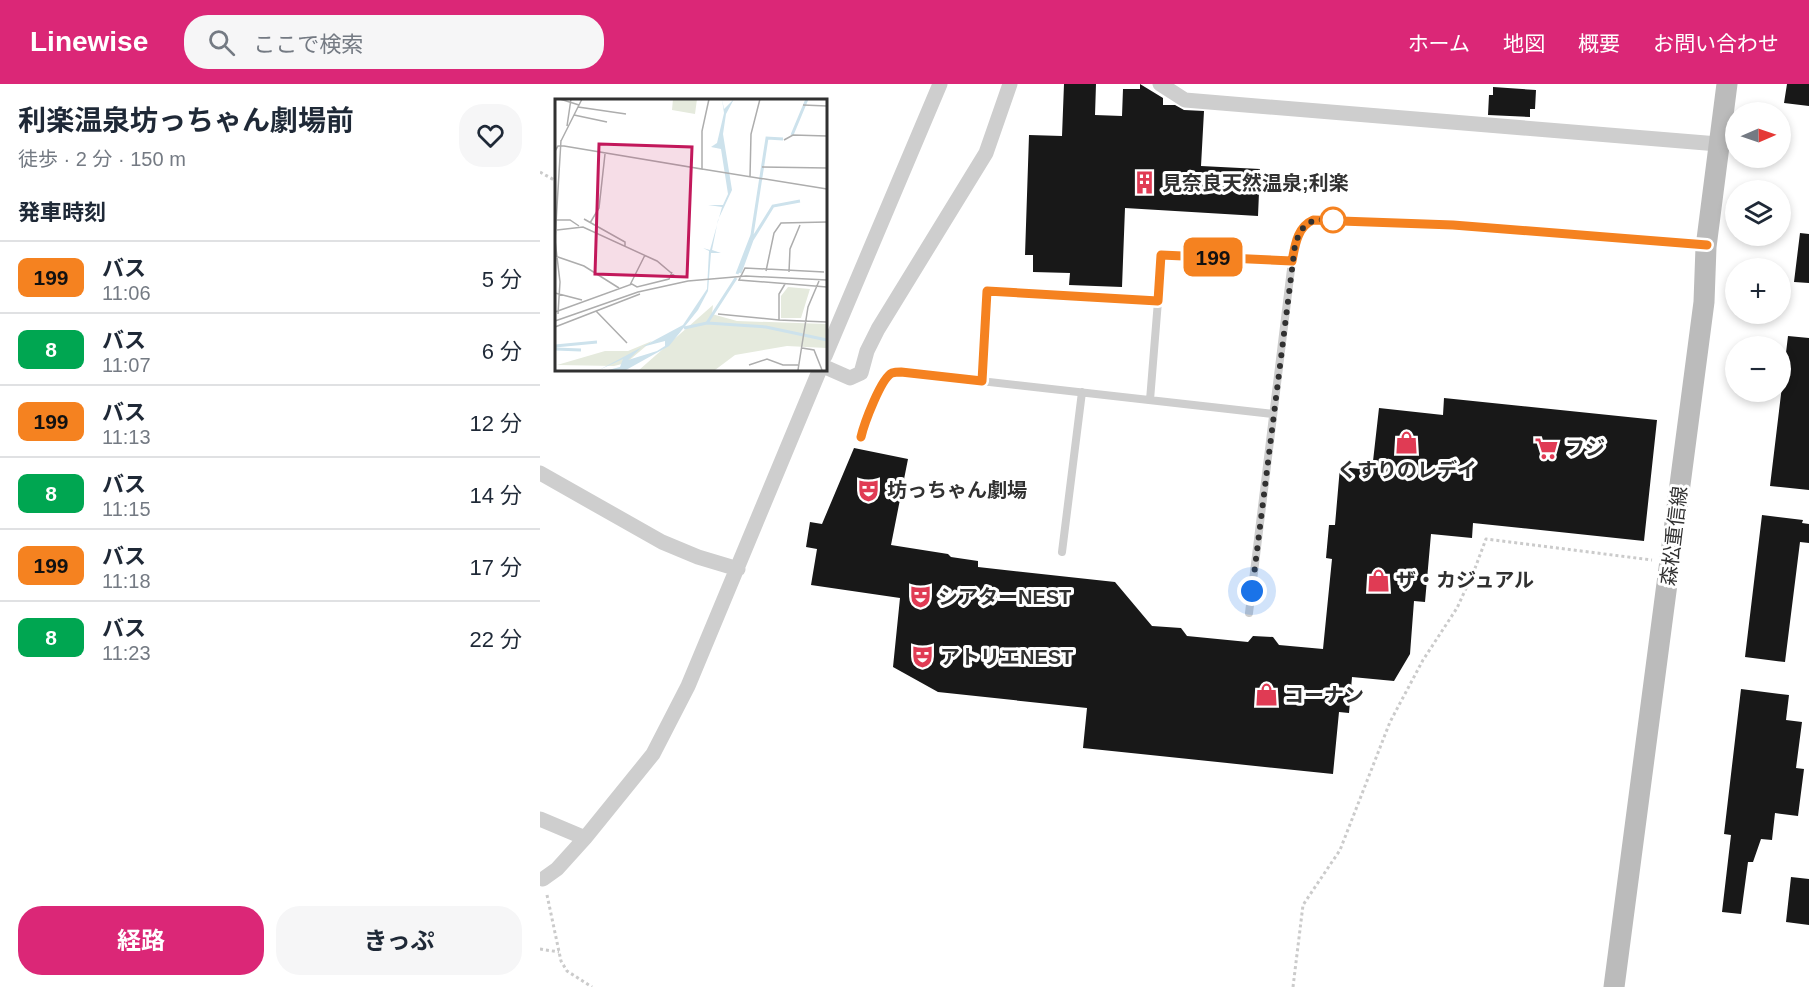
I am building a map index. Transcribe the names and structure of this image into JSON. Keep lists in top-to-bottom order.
{
  "streets": {
    "main road": ["森松重信線"]
  },
  "places": {
    "building": ["見奈良天然温泉;利楽"],
    "shop": ["くすりのレデイ", "ザ・カジュアル", "コーナン"],
    "supermarket": ["フジ"],
    "theatre": ["坊っちゃん劇場", "シアターNEST", "アトリエNEST"]
  },
  "lines": ["bus line 199"],
  "north": "right",
  "page": {
    "header": "Linewise",
    "search": "ここで検索",
    "nav": [
      "ホーム",
      "地図",
      "概要",
      "お問い合わせ"
    ],
    "heading": [
      ["利楽温泉坊っちゃん劇場前", "徒歩 · 2 分 · 150 m"],
      "発車時刻"
    ],
    "on_map": "199",
    "map_buttons": ["+", "−"],
    "list": [
      {
        "mark": "199",
        "name": "バス",
        "note": "11:06",
        "value": "5 分"
      },
      {
        "mark": "8",
        "name": "バス",
        "note": "11:07",
        "value": "6 分"
      },
      {
        "mark": "199",
        "name": "バス",
        "note": "11:13",
        "value": "12 分"
      },
      {
        "mark": "8",
        "name": "バス",
        "note": "11:15",
        "value": "14 分"
      },
      {
        "mark": "199",
        "name": "バス",
        "note": "11:18",
        "value": "17 分"
      },
      {
        "mark": "8",
        "name": "バス",
        "note": "11:23",
        "value": "22 分"
      }
    ],
    "buttons": ["経路", "きっぷ"]
  }
}
